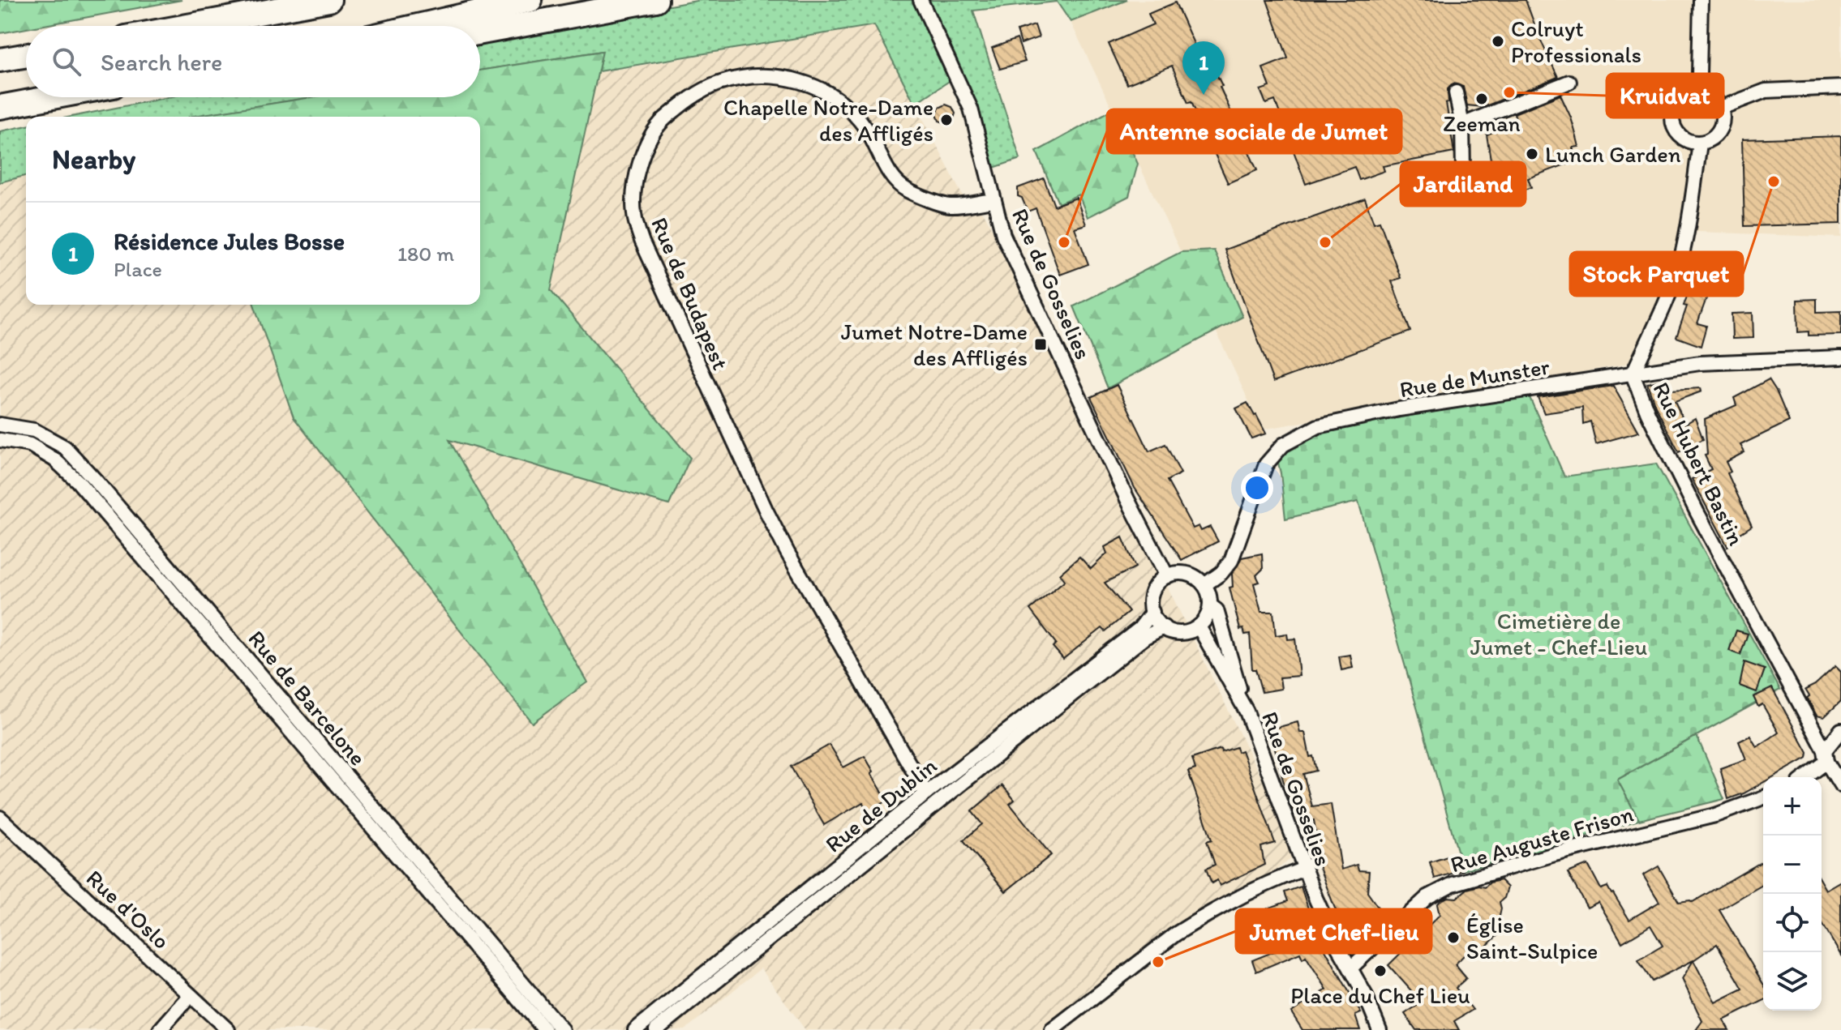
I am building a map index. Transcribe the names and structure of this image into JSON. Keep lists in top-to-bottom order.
{
  "streets": {
    "street": [
      "Rue de Gosselies",
      "Rue de Budapest",
      "Rue de Munster",
      "Rue Hubert Bastin",
      "Rue de Barcelone",
      "Rue de Dublin",
      "Rue Auguste Frison",
      "Rue d'Oslo"
    ]
  },
  "crossings": [
    ["Rue de Gosselies", "Rue de Budapest"],
    ["Rue de Gosselies", "Rue de Munster"],
    ["Rue de Gosselies", "Rue de Dublin"],
    ["Rue de Gosselies", "Rue Auguste Frison"],
    ["Rue de Budapest", "Rue de Dublin"],
    ["Rue de Munster", "Rue Hubert Bastin"],
    ["Rue de Munster", "Rue de Dublin"]
  ],
  "parks": ["Cimetière de Jumet - Chef-Lieu"],
  "places": {
    "other": [
      "Colruyt Professionals",
      "Kruidvat",
      "Zeeman",
      "Chapelle Notre-Dame des Affligés",
      "Lunch Garden",
      "Stock Parquet",
      "Antenne sociale de Jumet",
      "Jardiland",
      "Église Saint-Sulpice",
      "Jumet Chef-lieu",
      "Place du Chef Lieu"
    ],
    "transit": ["Jumet Notre-Dame des Affligés"]
  },
  "page": {
    "search": "Search here",
    "pins": "1",
    "heading": "Nearby",
    "list": [
      {
        "mark": "1",
        "name": "Résidence Jules Bosse",
        "note": "Place",
        "value": "180 m"
      }
    ],
    "map_buttons": ["+", "−"]
  }
}
